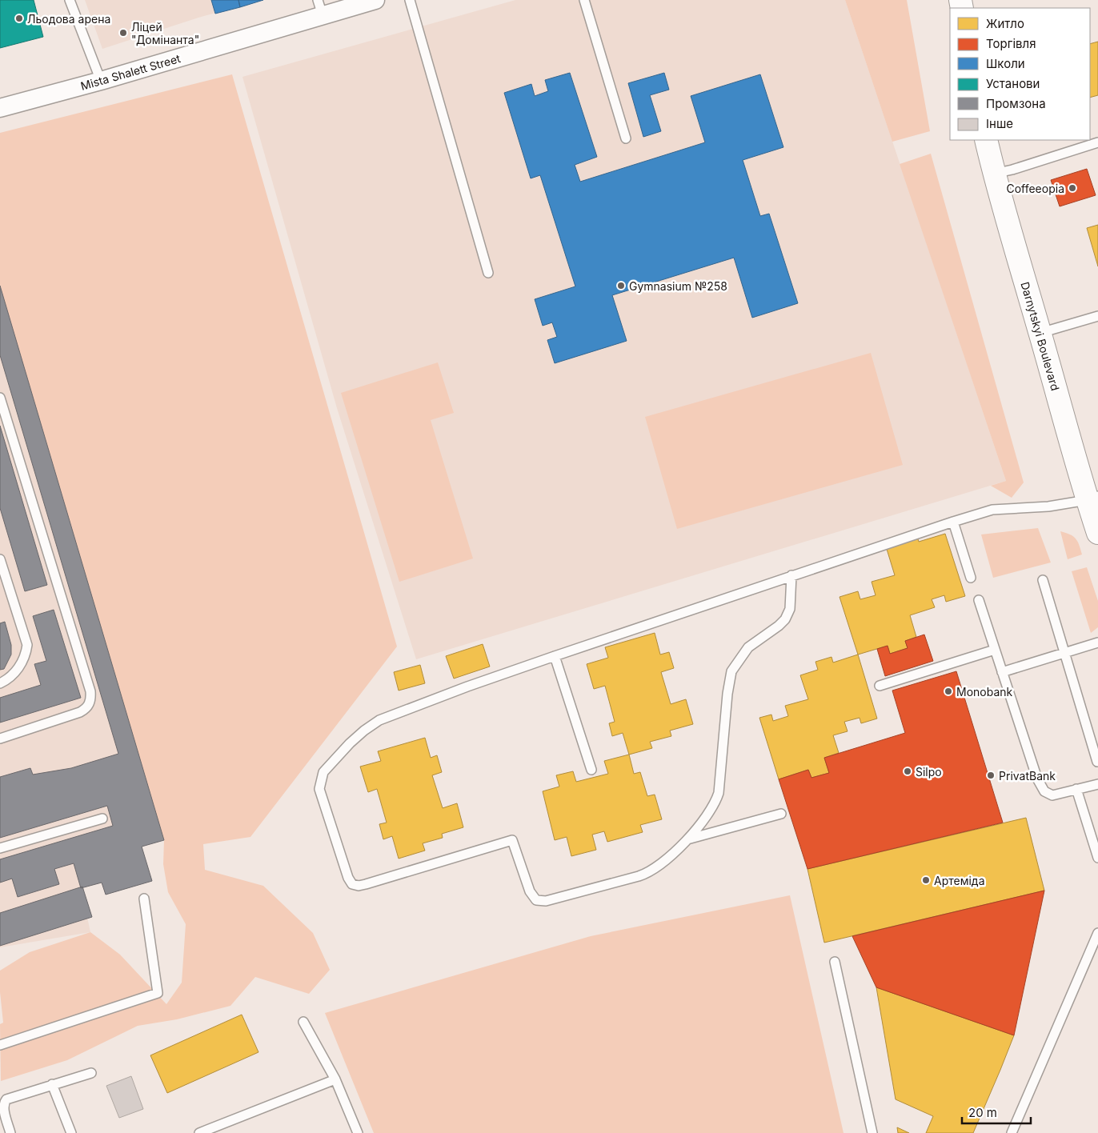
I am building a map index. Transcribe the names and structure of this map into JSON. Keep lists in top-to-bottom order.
{
  "streets": {
    "street": ["Mista Shalett Street", "Darnytskyi Boulevard"]
  },
  "places": [
    "Льодова арена",
    "Ліцей \"Домінанта\"",
    "Coffeeopia",
    "Gymnasium №258",
    "Monobank",
    "Silpo",
    "PrivatBank",
    "Артеміда"
  ],
  "legend": [
    "Житло",
    "Торгівля",
    "Школи",
    "Установи",
    "Промзона",
    "Інше"
  ],
  "scale_bar": "20 m"
}
